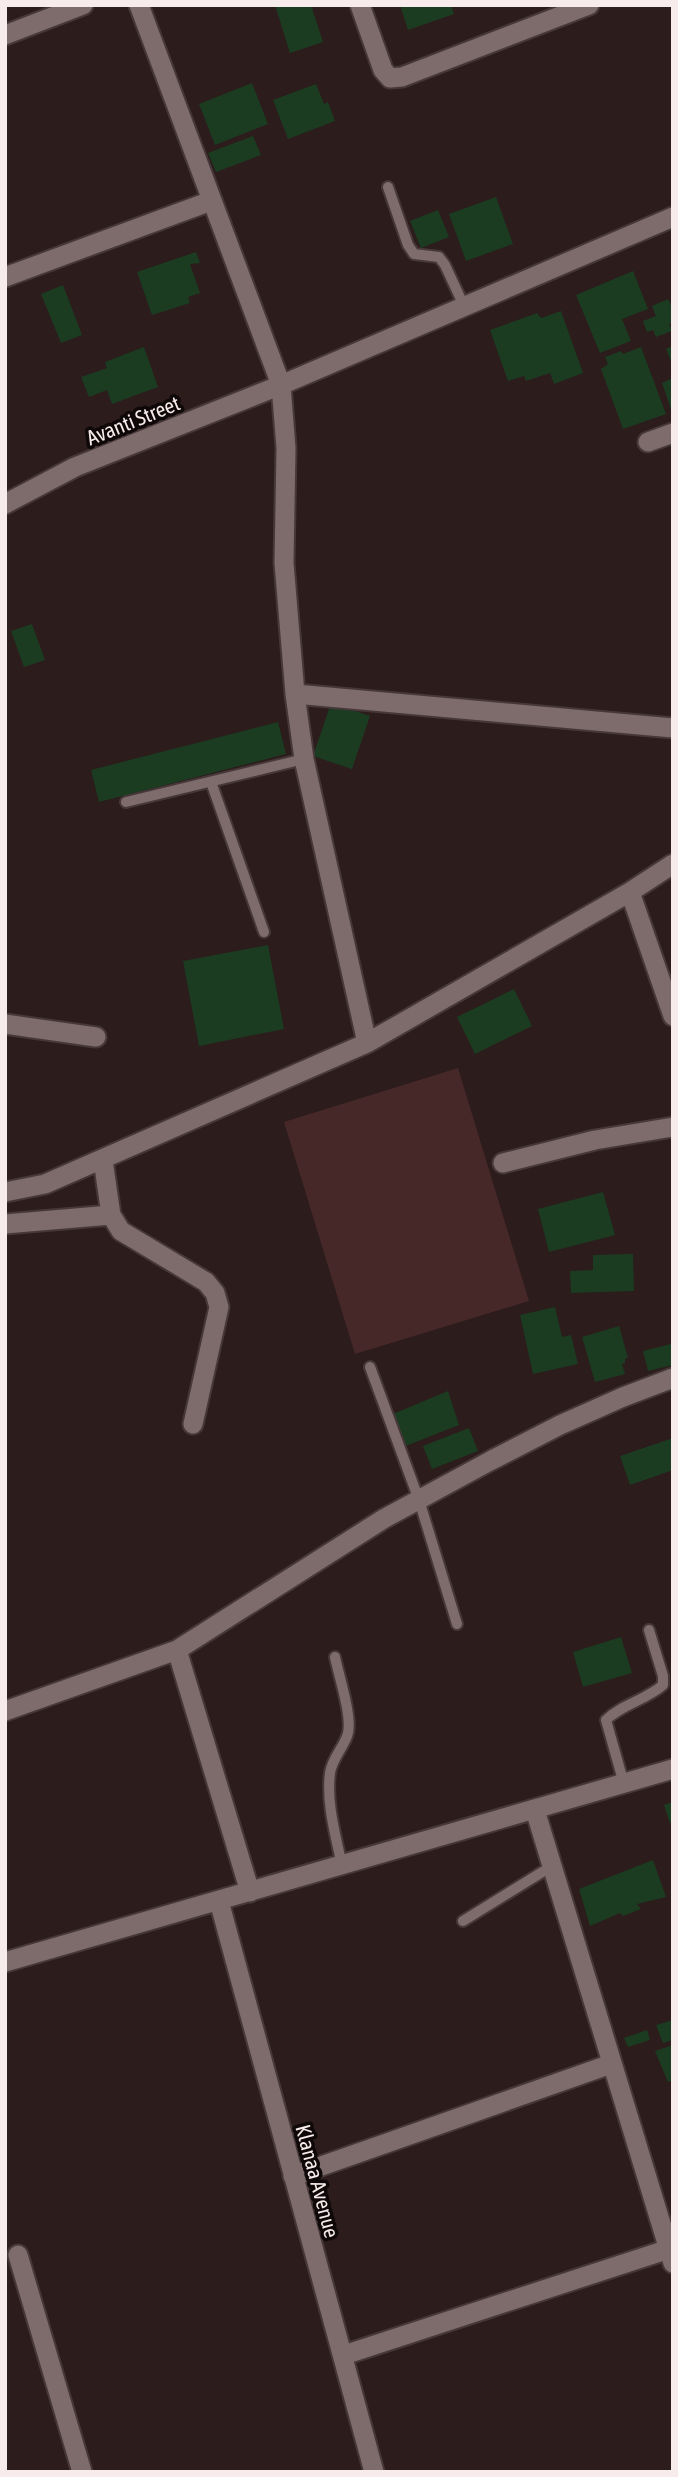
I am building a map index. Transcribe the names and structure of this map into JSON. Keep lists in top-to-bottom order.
{
  "streets": {
    "street": ["Avanti Street", "Klanaa Avenue"]
  }
}
